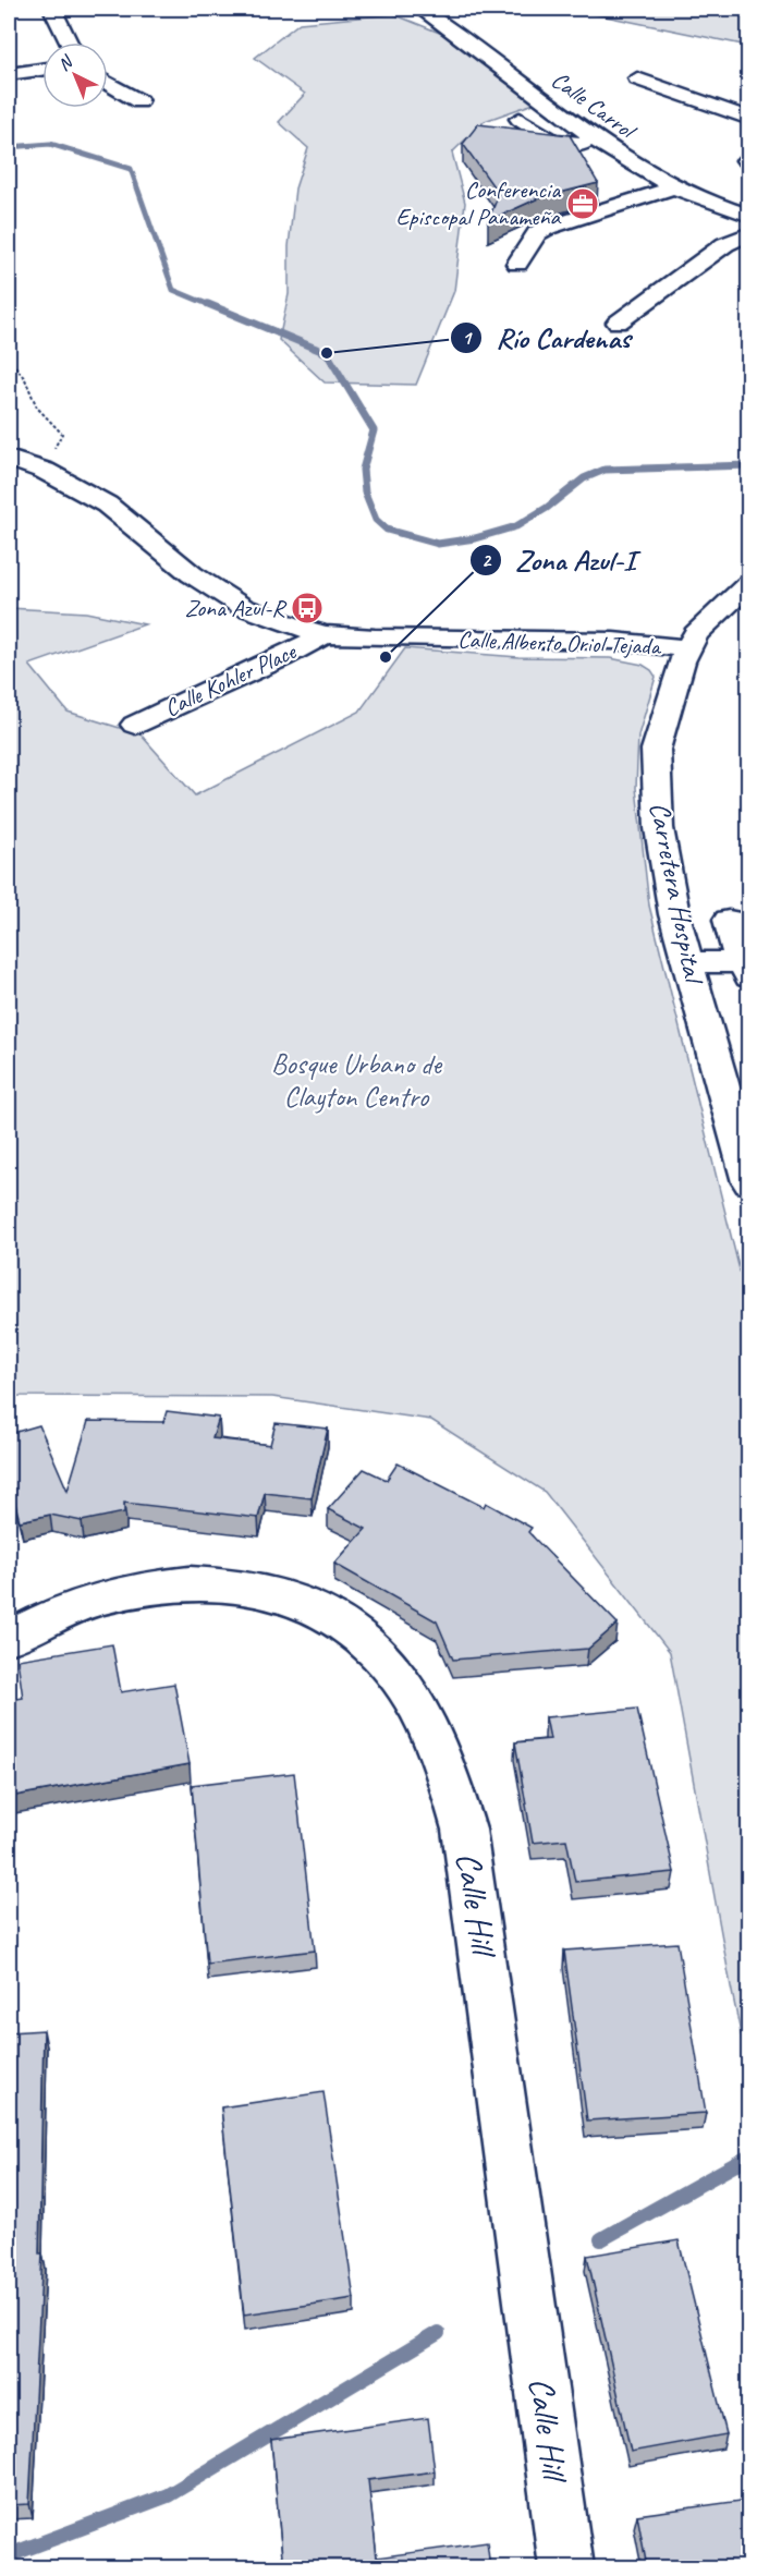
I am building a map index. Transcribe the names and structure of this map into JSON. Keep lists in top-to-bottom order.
{
  "streets": {
    "street": [
      "Calle Carrol",
      "Calle Alberto Oriol Tejada",
      "Calle Kohler Place",
      "Carretera Hospital",
      "Calle Hill"
    ]
  },
  "crossings": [
    ["Calle Alberto Oriol Tejada", "Calle Kohler Place"],
    ["Calle Alberto Oriol Tejada", "Carretera Hospital"]
  ],
  "parks": ["Bosque Urbano de Clayton Centro"],
  "places": {
    "office": ["Conferencia Episcopal Panameña"],
    "other": ["Río Cardenas", "Zona Azul-I"],
    "bus stop": ["Zona Azul-R"]
  },
  "north": "top left"
}
